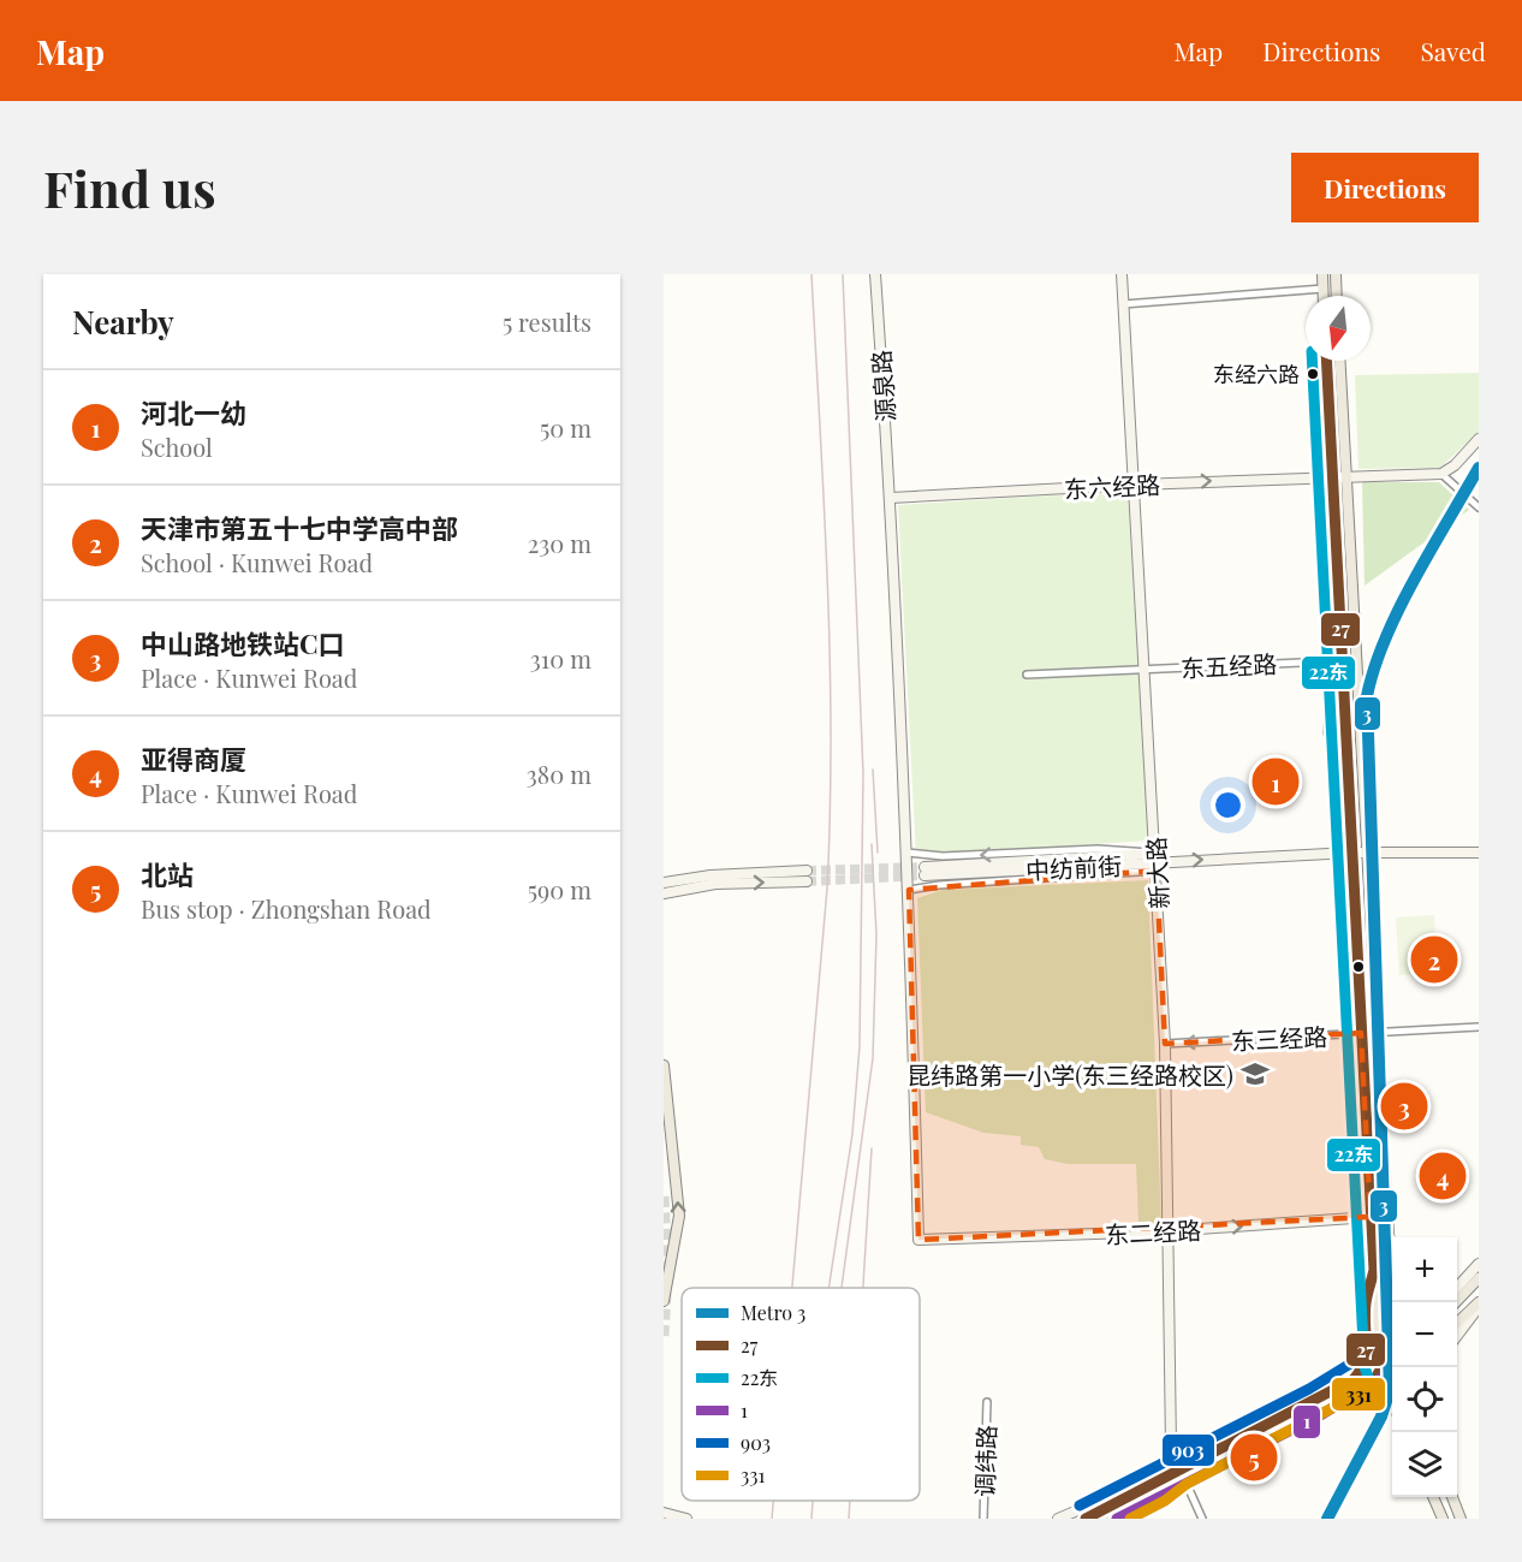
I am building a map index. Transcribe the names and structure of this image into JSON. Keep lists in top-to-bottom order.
{
  "streets": {
    "street": [
      "源泉路",
      "东六经路",
      "东五经路",
      "中纺前街",
      "新大路",
      "东三经路",
      "东二经路",
      "调纬路"
    ]
  },
  "crossings": [
    ["源泉路", "东六经路"],
    ["源泉路", "东二经路"],
    ["东六经路", "新大路"],
    ["东五经路", "新大路"],
    ["中纺前街", "新大路"],
    ["新大路", "东三经路"],
    ["新大路", "东二经路"]
  ],
  "one_way": ["中纺前街", "东三经路", "东二经路"],
  "places": {
    "other": ["东经六路"],
    "school or university": ["昆纬路第一小学(东三经路校区)"]
  },
  "lines": [
    "transit line 27",
    "transit line 22东",
    "metro line 3",
    "transit line 903",
    "transit line 1",
    "transit line 331"
  ],
  "legend": [
    "Metro 3",
    "27",
    "22东",
    "1",
    "903",
    "331"
  ],
  "north": "bottom",
  "page": {
    "header": "Map",
    "nav": ["Map", "Directions", "Saved"],
    "buttons": "Directions",
    "title": "Find us",
    "heading": ["Nearby", "5 results"],
    "list": [
      {
        "mark": "1",
        "name": "河北一幼",
        "note": "School",
        "value": "50 m"
      },
      {
        "mark": "2",
        "name": "天津市第五十七中学高中部",
        "note": "School · Kunwei Road",
        "value": "230 m"
      },
      {
        "mark": "3",
        "name": "中山路地铁站C口",
        "note": "Place · Kunwei Road",
        "value": "310 m"
      },
      {
        "mark": "4",
        "name": "亚得商厦",
        "note": "Place · Kunwei Road",
        "value": "380 m"
      },
      {
        "mark": "5",
        "name": "北站",
        "note": "Bus stop · Zhongshan Road",
        "value": "590 m"
      }
    ],
    "pins": [
      "1",
      "2",
      "3",
      "4",
      "5"
    ],
    "map_buttons": ["+", "−"]
  }
}
